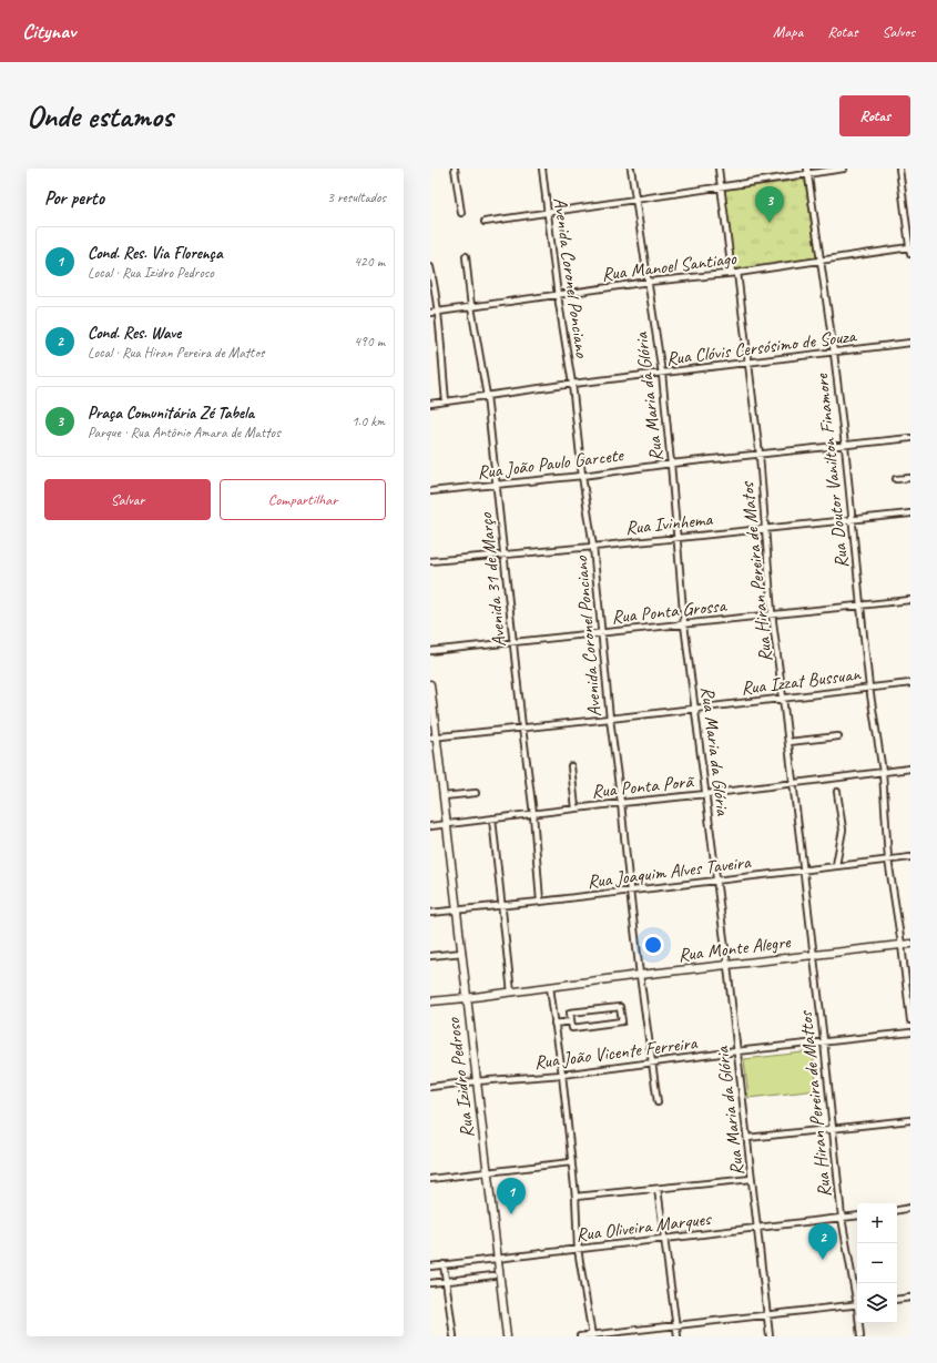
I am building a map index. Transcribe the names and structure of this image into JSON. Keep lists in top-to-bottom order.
{
  "streets": {
    "street": [
      "Rua Manoel Santiago",
      "Avenida Coronel Ponciano",
      "Rua Clóvis Cersósimo de Souza",
      "Rua Maria da Glória",
      "Rua João Paulo Garcete",
      "Rua Doutor Vanilton Finamore",
      "Rua Ivinhema",
      "Rua Hiran Pereira de Matos",
      "Avenida 31 de Março",
      "Rua Ponta Grossa",
      "Rua Izzat Bussuan",
      "Rua Ponta Porã",
      "Rua Joaquim Alves Taveira",
      "Rua Monte Alegre",
      "Rua João Vicente Ferreira",
      "Rua Izidro Pedroso",
      "Rua Hiran Pereira de Mattos",
      "Rua Oliveira Marques"
    ]
  },
  "crossings": [
    ["Rua Manoel Santiago", "Avenida Coronel Ponciano"],
    ["Rua Manoel Santiago", "Rua Maria da Glória"],
    ["Rua Manoel Santiago", "Rua Doutor Vanilton Finamore"],
    ["Rua Manoel Santiago", "Rua Hiran Pereira de Matos"],
    ["Rua Manoel Santiago", "Avenida 31 de Março"],
    ["Avenida Coronel Ponciano", "Rua Clóvis Cersósimo de Souza"],
    ["Avenida Coronel Ponciano", "Rua João Paulo Garcete"],
    ["Avenida Coronel Ponciano", "Rua Ivinhema"],
    ["Avenida Coronel Ponciano", "Rua Ponta Grossa"],
    ["Avenida Coronel Ponciano", "Rua Izzat Bussuan"],
    ["Avenida Coronel Ponciano", "Rua Ponta Porã"],
    ["Avenida Coronel Ponciano", "Rua Joaquim Alves Taveira"],
    ["Avenida Coronel Ponciano", "Rua Monte Alegre"],
    ["Avenida Coronel Ponciano", "Rua João Vicente Ferreira"],
    ["Rua Clóvis Cersósimo de Souza", "Rua Maria da Glória"],
    ["Rua Clóvis Cersósimo de Souza", "Rua Doutor Vanilton Finamore"],
    ["Rua Clóvis Cersósimo de Souza", "Rua Hiran Pereira de Matos"],
    ["Rua Clóvis Cersósimo de Souza", "Avenida 31 de Março"],
    ["Rua Maria da Glória", "Rua João Paulo Garcete"],
    ["Rua Maria da Glória", "Rua Ivinhema"],
    ["Rua Maria da Glória", "Rua Ponta Grossa"],
    ["Rua Maria da Glória", "Rua Izzat Bussuan"],
    ["Rua Maria da Glória", "Rua Ponta Porã"],
    ["Rua Maria da Glória", "Rua Joaquim Alves Taveira"],
    ["Rua Maria da Glória", "Rua Monte Alegre"],
    ["Rua Maria da Glória", "Rua João Vicente Ferreira"],
    ["Rua Maria da Glória", "Rua Oliveira Marques"],
    ["Rua João Paulo Garcete", "Rua Doutor Vanilton Finamore"],
    ["Rua João Paulo Garcete", "Rua Hiran Pereira de Matos"],
    ["Rua João Paulo Garcete", "Avenida 31 de Março"],
    ["Rua Doutor Vanilton Finamore", "Rua Ivinhema"],
    ["Rua Doutor Vanilton Finamore", "Rua Ponta Grossa"],
    ["Rua Doutor Vanilton Finamore", "Rua Izzat Bussuan"],
    ["Rua Doutor Vanilton Finamore", "Rua Ponta Porã"],
    ["Rua Doutor Vanilton Finamore", "Rua Joaquim Alves Taveira"],
    ["Rua Doutor Vanilton Finamore", "Rua Monte Alegre"],
    ["Rua Ivinhema", "Rua Hiran Pereira de Matos"],
    ["Rua Ivinhema", "Avenida 31 de Março"],
    ["Rua Hiran Pereira de Matos", "Rua Ponta Grossa"],
    ["Rua Hiran Pereira de Matos", "Rua Izzat Bussuan"],
    ["Rua Hiran Pereira de Matos", "Rua Ponta Porã"],
    ["Rua Hiran Pereira de Matos", "Rua Joaquim Alves Taveira"],
    ["Rua Hiran Pereira de Matos", "Rua Hiran Pereira de Mattos"],
    ["Avenida 31 de Março", "Rua Ponta Grossa"],
    ["Avenida 31 de Março", "Rua Izzat Bussuan"],
    ["Avenida 31 de Março", "Rua Ponta Porã"],
    ["Avenida 31 de Março", "Rua Joaquim Alves Taveira"],
    ["Rua Izzat Bussuan", "Rua Izidro Pedroso"],
    ["Rua Ponta Porã", "Rua Izidro Pedroso"],
    ["Rua Joaquim Alves Taveira", "Rua Izidro Pedroso"],
    ["Rua Joaquim Alves Taveira", "Rua Hiran Pereira de Mattos"],
    ["Rua Monte Alegre", "Rua Izidro Pedroso"],
    ["Rua Monte Alegre", "Rua Hiran Pereira de Mattos"],
    ["Rua João Vicente Ferreira", "Rua Izidro Pedroso"],
    ["Rua João Vicente Ferreira", "Rua Hiran Pereira de Mattos"],
    ["Rua Izidro Pedroso", "Rua Oliveira Marques"],
    ["Rua Hiran Pereira de Mattos", "Rua Oliveira Marques"]
  ],
  "page": {
    "header": "Citynav",
    "nav": ["Mapa", "Rotas", "Salvos"],
    "buttons": [
      "Rotas",
      ["Salvar", "Compartilhar"]
    ],
    "title": "Onde estamos",
    "heading": ["Por perto", "3 resultados"],
    "pins": ["3", "1", "2"],
    "list": [
      {
        "mark": "1",
        "name": "Cond. Res. Via Florença",
        "note": "Local · Rua Izidro Pedroso",
        "value": "420 m"
      },
      {
        "mark": "2",
        "name": "Cond. Res. Wave",
        "note": "Local · Rua Hiran Pereira de Mattos",
        "value": "490 m"
      },
      {
        "mark": "3",
        "name": "Praça Comunitária Zé Tabela",
        "note": "Parque · Rua Antônio Amara de Mattos",
        "value": "1.0 km"
      }
    ],
    "map_buttons": ["+", "−"]
  }
}
